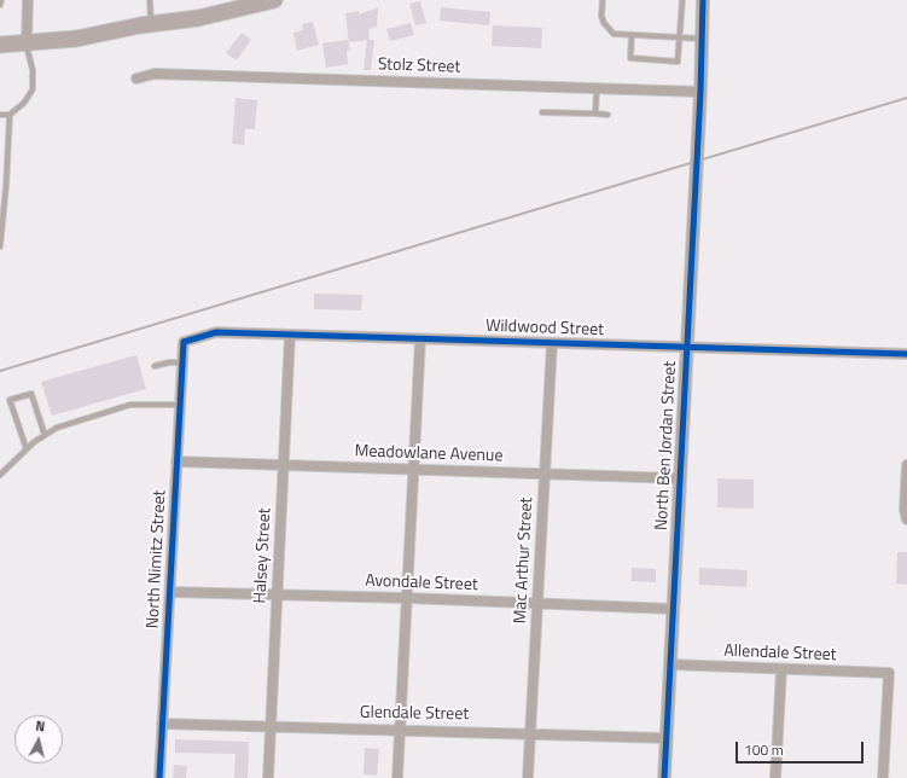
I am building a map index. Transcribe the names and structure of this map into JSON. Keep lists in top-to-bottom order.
{
  "streets": {
    "street": [
      "Stolz Street",
      "Wildwood Street",
      "North Ben Jordan Street",
      "Meadowlane Avenue",
      "Halsey Street",
      "North Nimitz Street",
      "Mac Arthur Street",
      "Avondale Street",
      "Allendale Street",
      "Glendale Street"
    ]
  },
  "crossings": [
    ["Stolz Street", "North Ben Jordan Street"],
    ["Wildwood Street", "North Ben Jordan Street"],
    ["Wildwood Street", "Halsey Street"],
    ["Wildwood Street", "North Nimitz Street"],
    ["Wildwood Street", "Mac Arthur Street"],
    ["North Ben Jordan Street", "Meadowlane Avenue"],
    ["North Ben Jordan Street", "Avondale Street"],
    ["North Ben Jordan Street", "Allendale Street"],
    ["North Ben Jordan Street", "Glendale Street"],
    ["Meadowlane Avenue", "Halsey Street"],
    ["Meadowlane Avenue", "North Nimitz Street"],
    ["Meadowlane Avenue", "Mac Arthur Street"],
    ["Halsey Street", "Avondale Street"],
    ["Halsey Street", "Glendale Street"],
    ["North Nimitz Street", "Avondale Street"],
    ["North Nimitz Street", "Glendale Street"],
    ["Mac Arthur Street", "Avondale Street"],
    ["Mac Arthur Street", "Glendale Street"]
  ],
  "scale_bar": "100 m",
  "north": "top"
}
